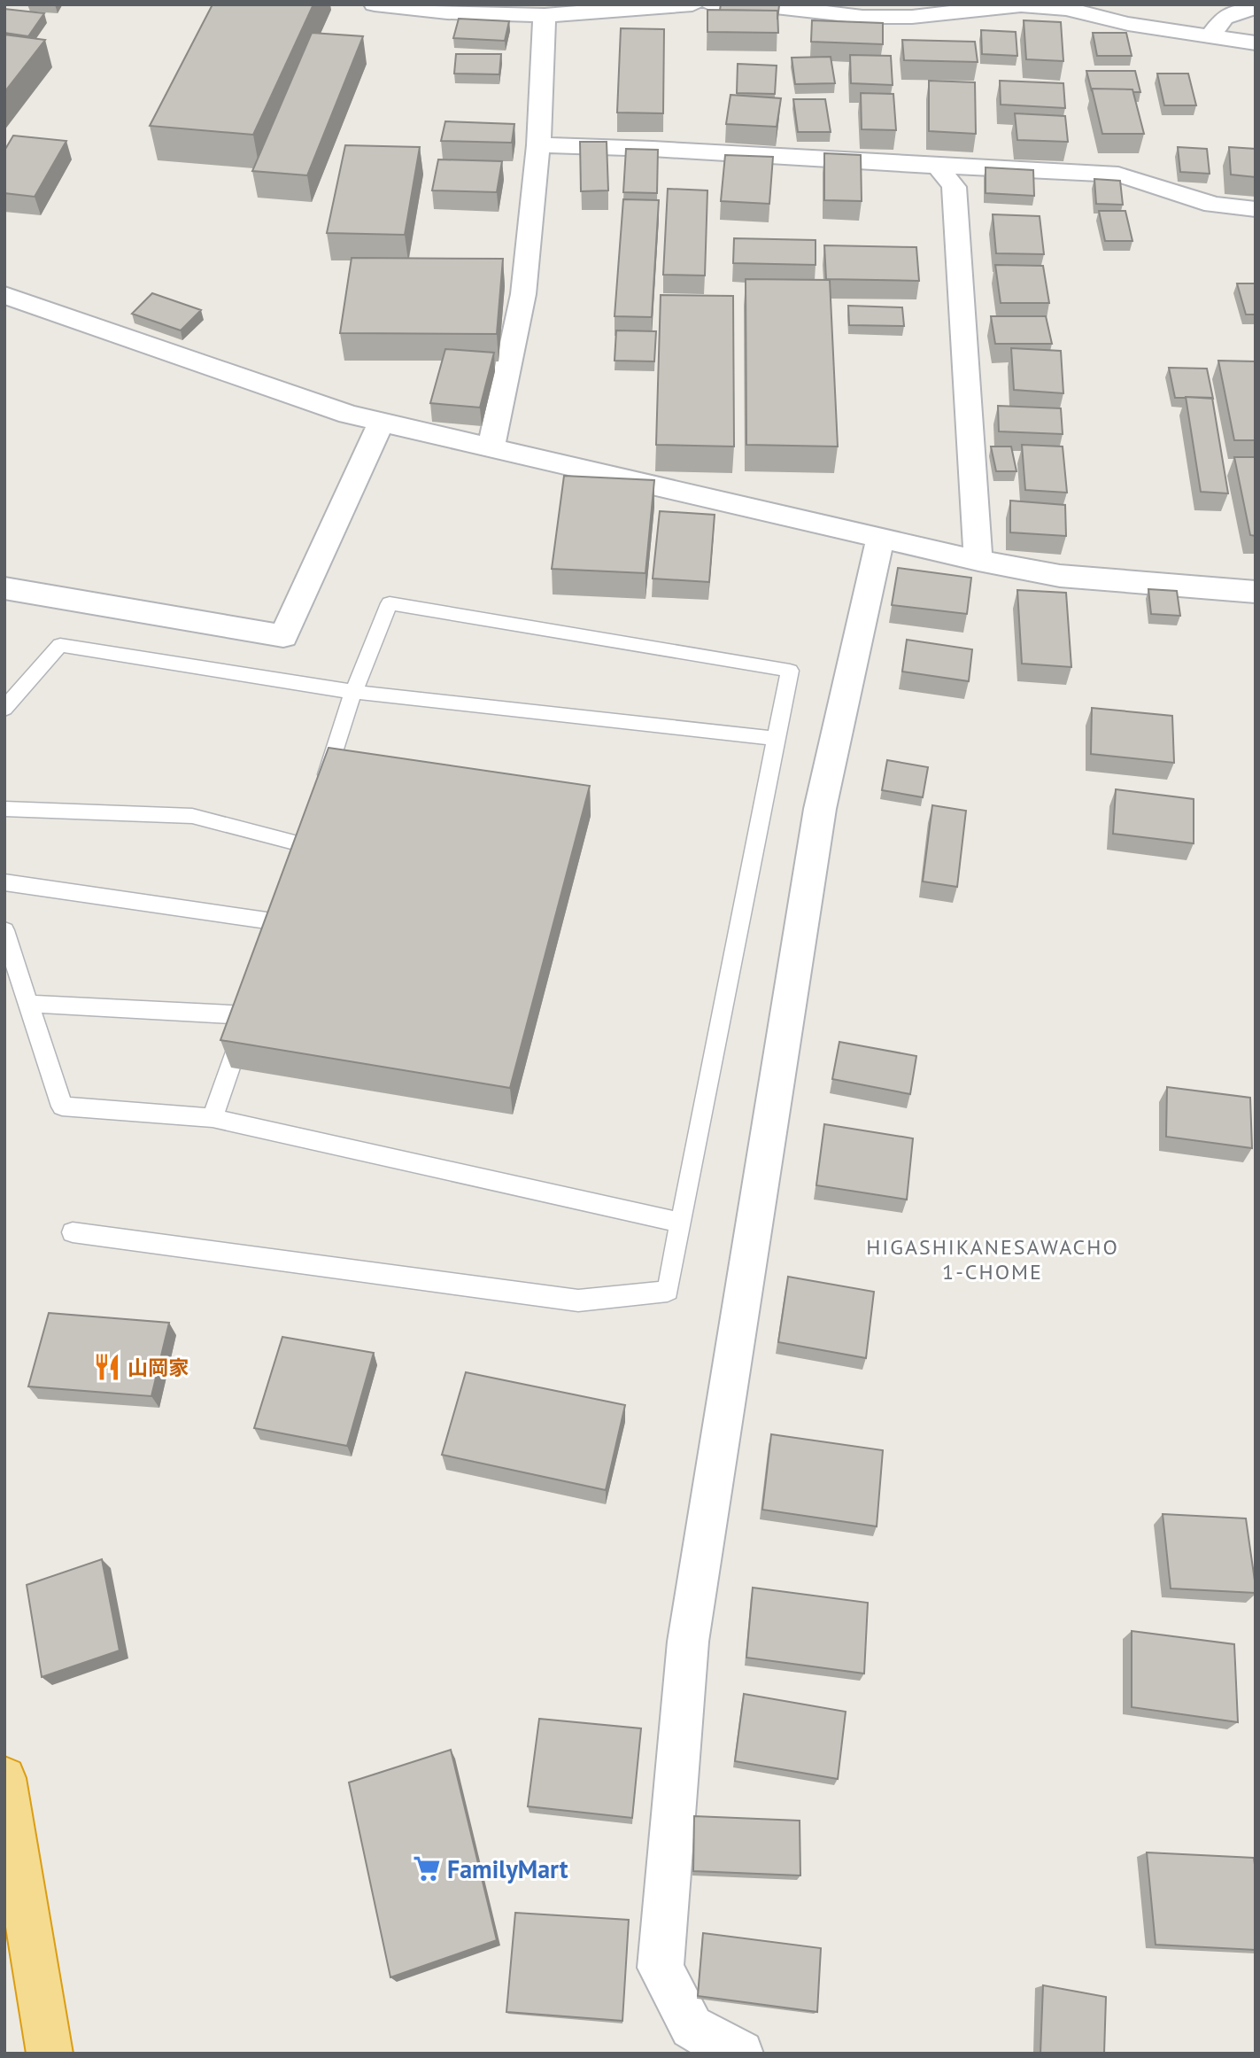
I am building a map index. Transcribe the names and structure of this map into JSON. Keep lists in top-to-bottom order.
{
  "districts": ["HIGASHIKANESAWACHO 1-CHOME"],
  "places": {
    "restaurant": ["山岡家"],
    "supermarket": ["FamilyMart"]
  }
}
